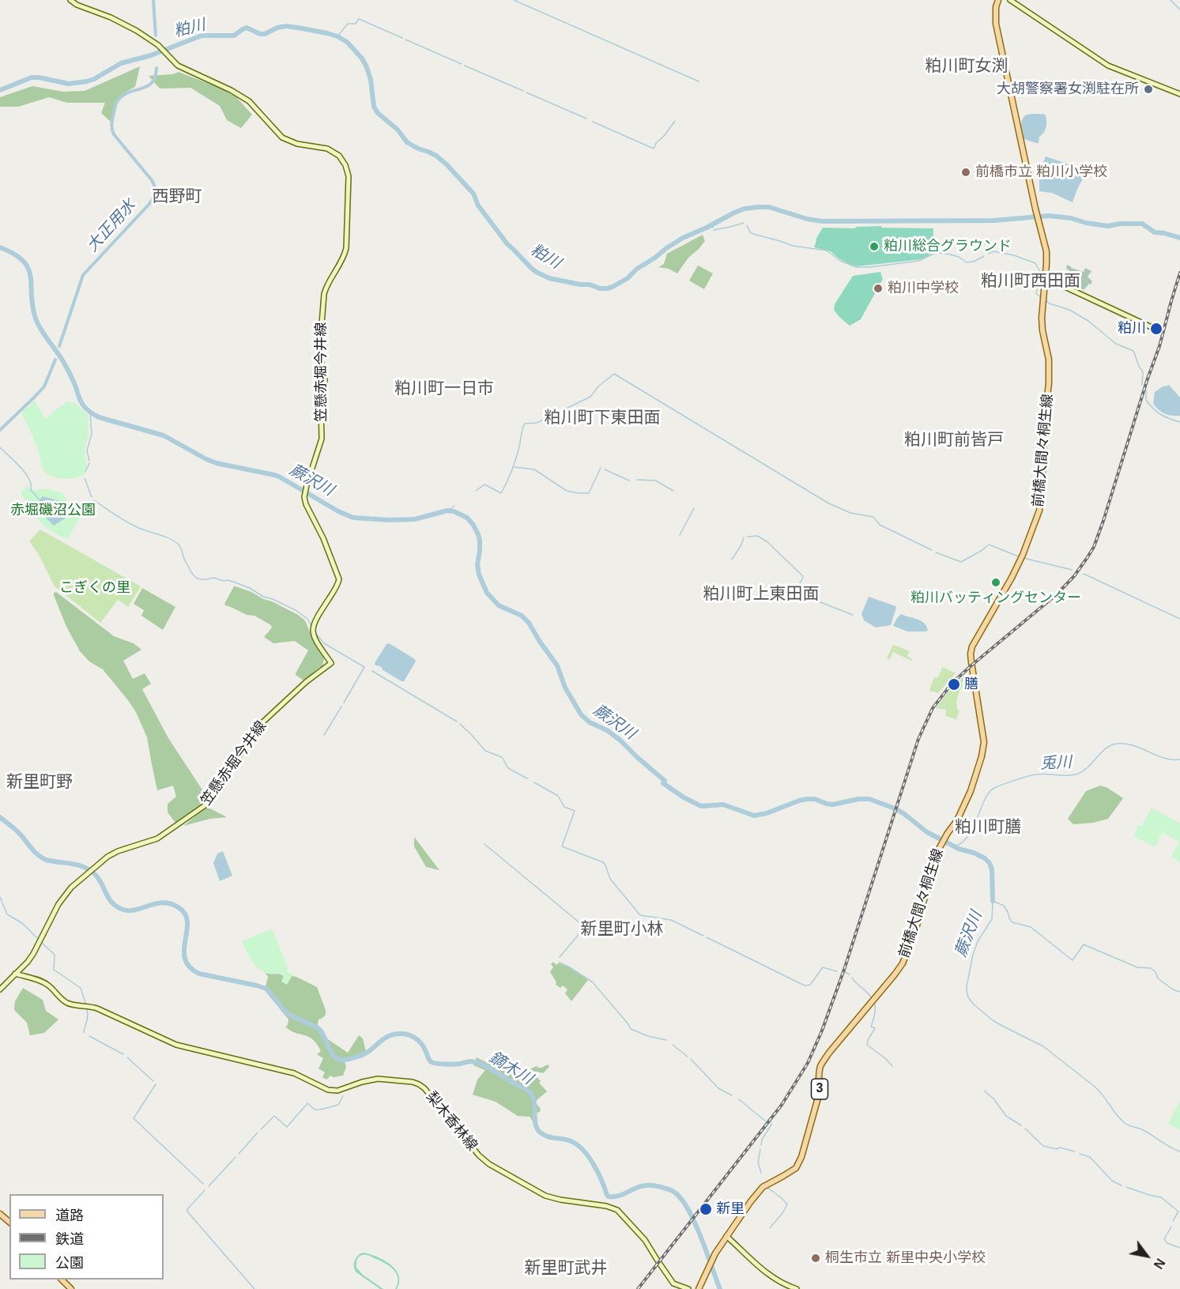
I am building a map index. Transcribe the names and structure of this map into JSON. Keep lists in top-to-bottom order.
{
  "streets": {
    "main road": [
      "笠懸赤堀今井線",
      "前橋大間々桐生線",
      "3",
      "梨木香林線"
    ]
  },
  "crossings": [
    ["笠懸赤堀今井線", "梨木香林線"]
  ],
  "districts": [
    "粕川町女渕",
    "西野町",
    "粕川町西田面",
    "粕川町一日市",
    "粕川町下東田面",
    "粕川町前皆戸",
    "粕川町上東田面",
    "新里町野",
    "粕川町膳",
    "新里町小林",
    "新里町武井"
  ],
  "water": [
    "粕川",
    "大正用水",
    "蕨沢川",
    "兎川",
    "鏑木川"
  ],
  "parks": ["赤堀磯沼公園", "こぎくの里"],
  "places": [
    "大胡警察署女渕駐在所",
    "前橋市立 粕川小学校",
    "粕川総合グラウンド",
    "粕川中学校",
    "粕川",
    "粕川バッティングセンター",
    "膳",
    "新里",
    "桐生市立 新里中央小学校"
  ],
  "legend": ["道路", "鉄道", "公園"],
  "north": "bottom right"
}
